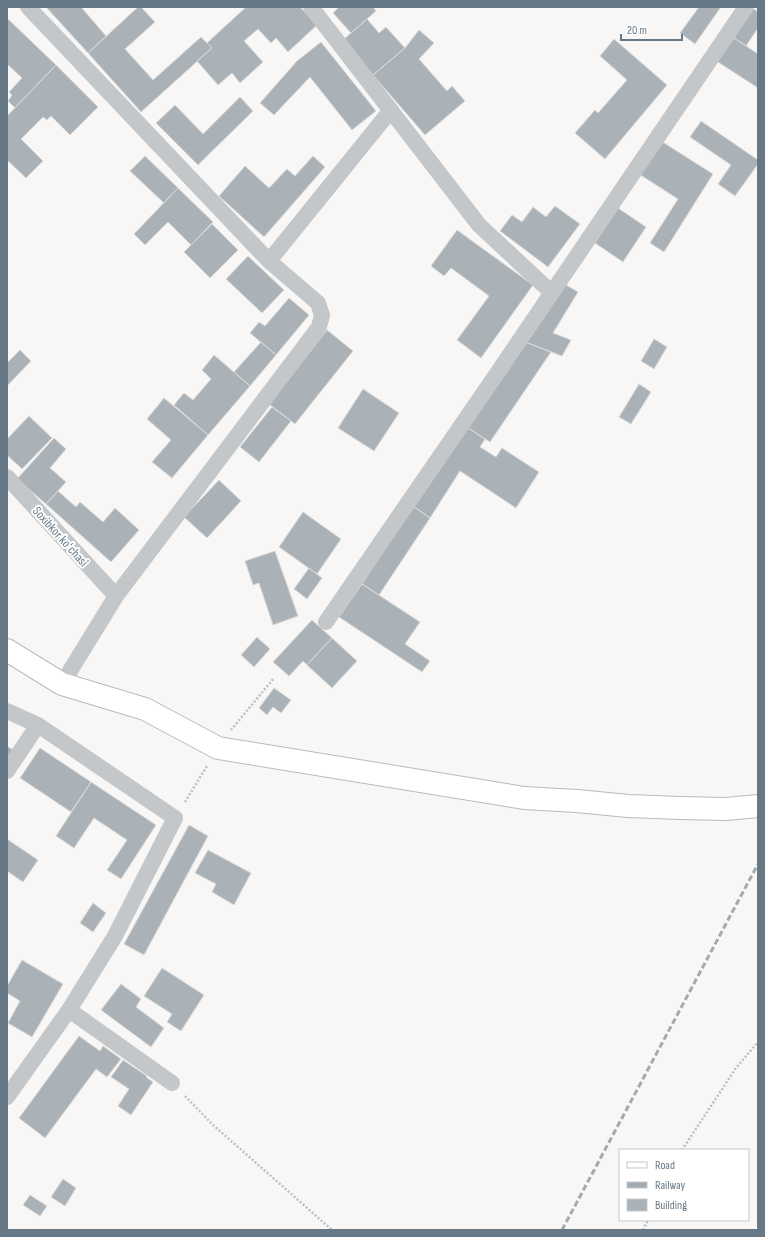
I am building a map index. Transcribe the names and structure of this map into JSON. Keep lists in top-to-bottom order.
{
  "streets": {
    "street": ["Soxibkor koʻchasi"]
  },
  "legend": ["Road", "Railway", "Building"],
  "scale_bar": "20 m"
}
